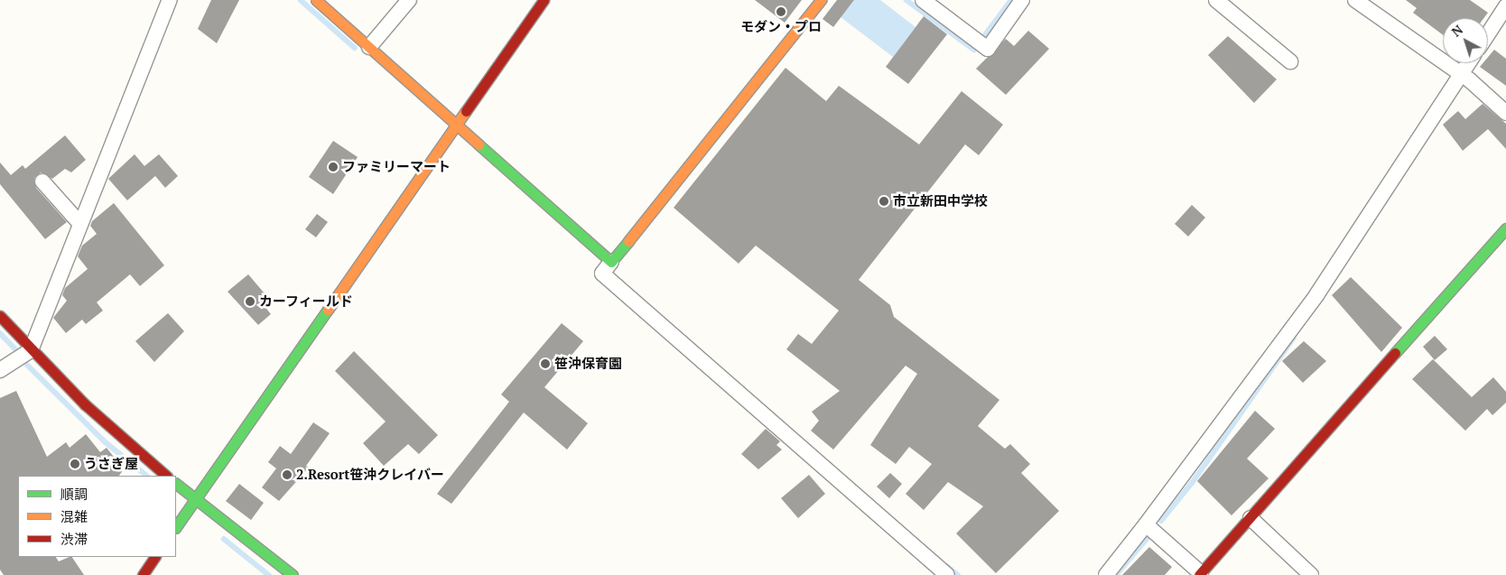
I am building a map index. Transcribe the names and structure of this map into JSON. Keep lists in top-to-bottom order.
{
  "places": [
    "モダン・プロ",
    "ファミリーマート",
    "市立新田中学校",
    "カーフィールド",
    "笹沖保育園",
    "うさぎ屋",
    "2.Resort笹沖クレイバー"
  ],
  "legend": ["順調", "混雑", "渋滞"],
  "north": "top left"
}
